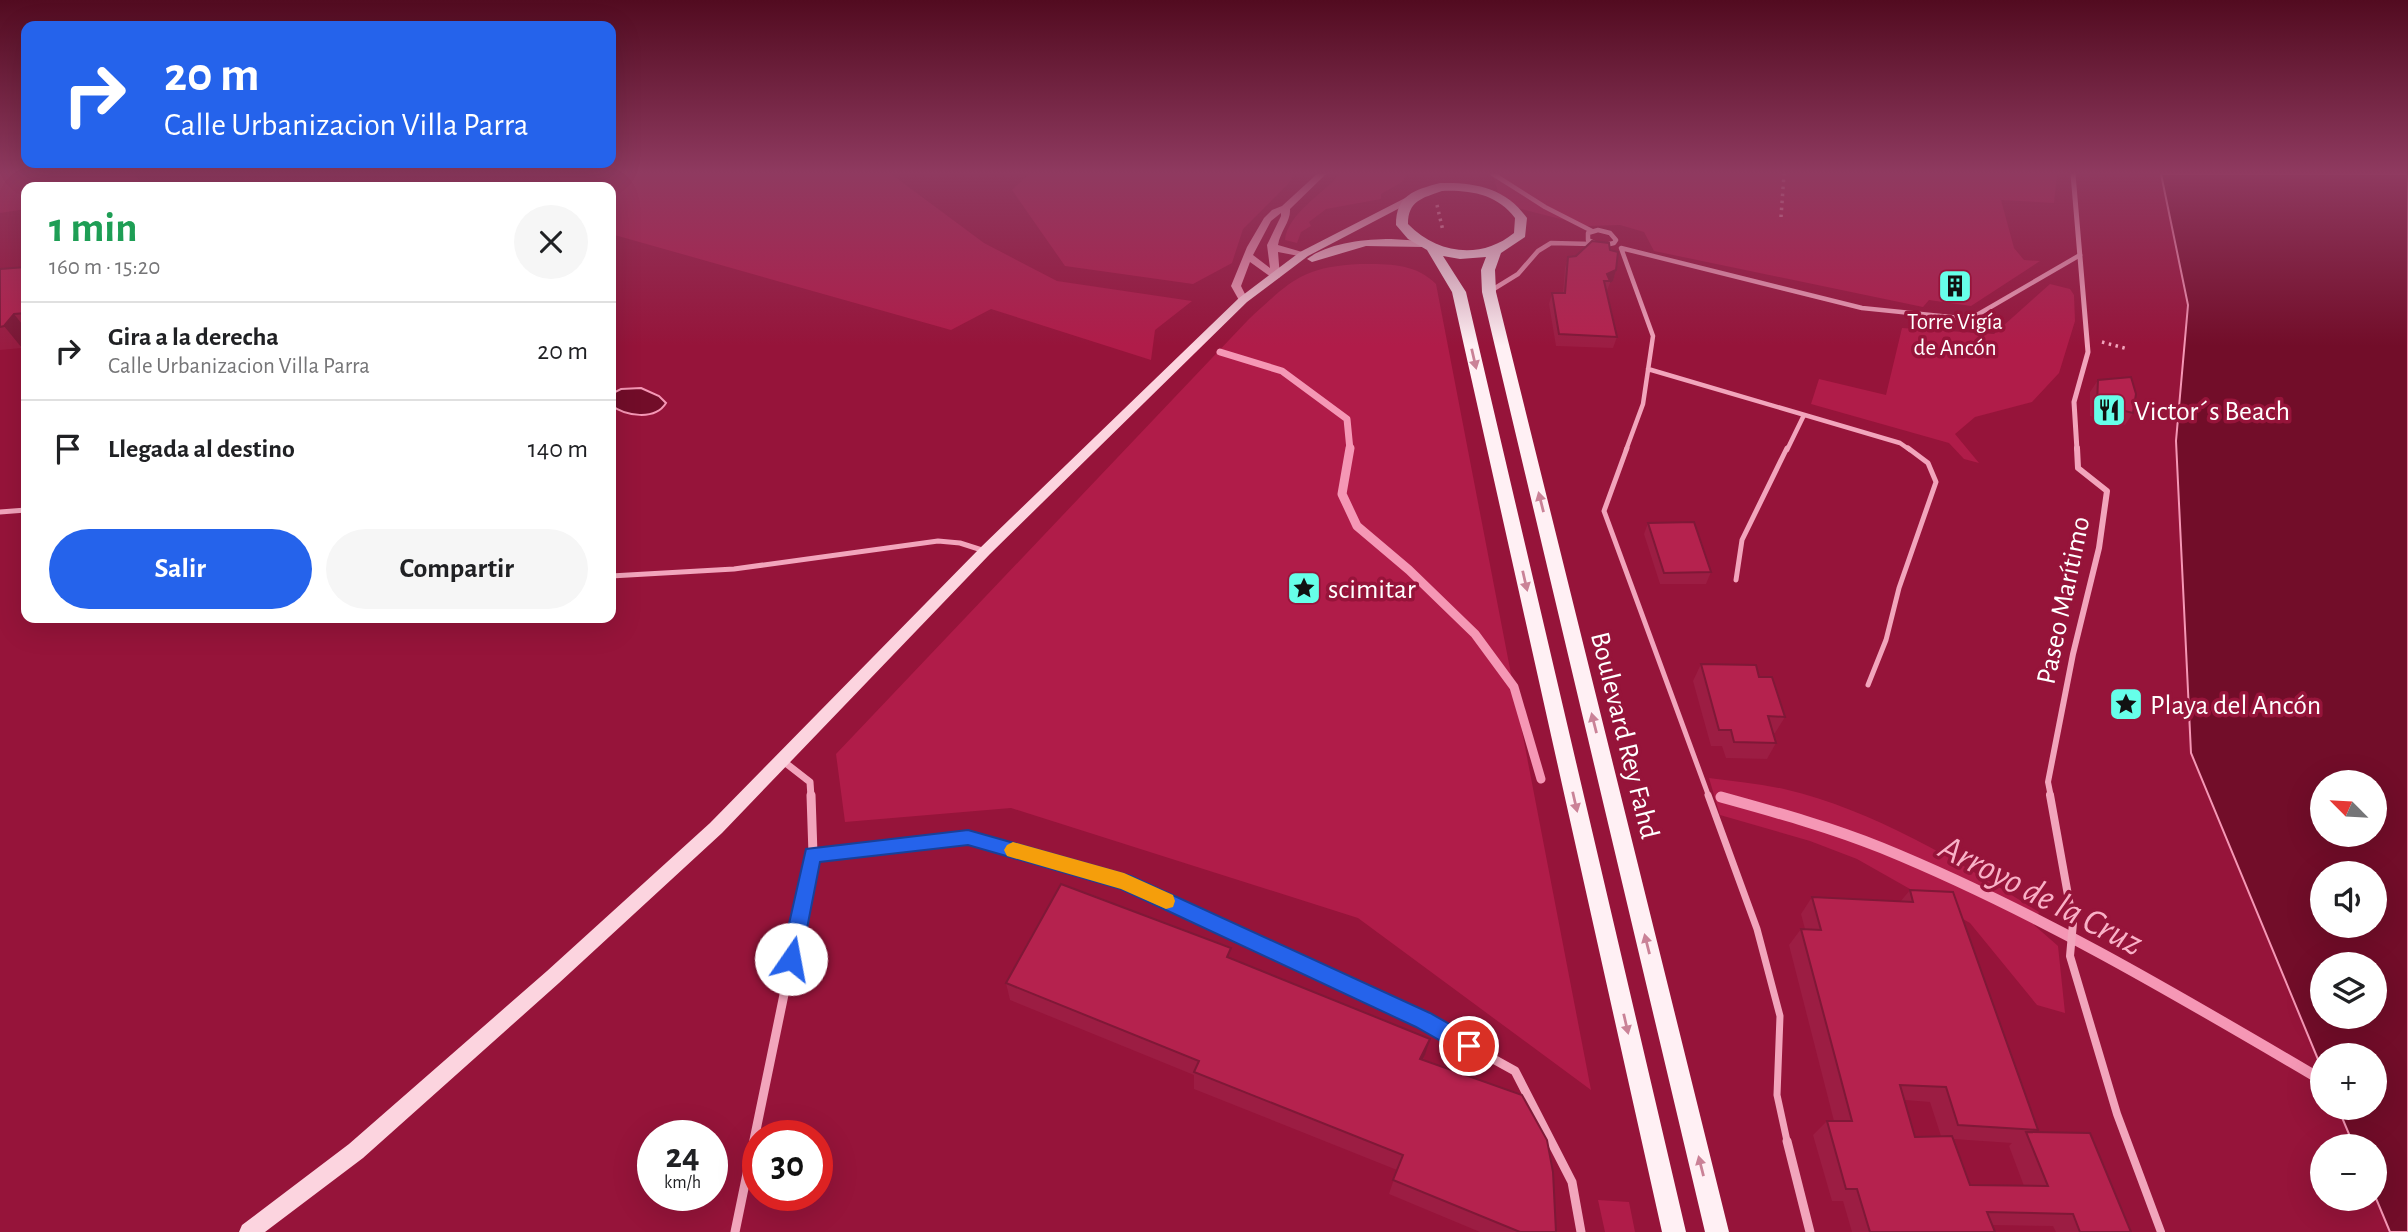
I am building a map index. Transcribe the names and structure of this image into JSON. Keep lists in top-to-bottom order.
{
  "streets": {
    "main road": ["Boulevard Rey Fahd"],
    "street": ["Paseo Marítimo"]
  },
  "water": ["Arroyo de la Cruz"],
  "places": {
    "building": ["Torre Vigía de Ancón"],
    "restaurant": ["Victor´s Beach"],
    "place": ["scimitar", "Playa del Ancón"]
  },
  "north": "top left",
  "page": {
    "turn": ["20 m", "Calle Urbanizacion Villa Parra"],
    "heading": ["1 min", "160 m · 15:20"],
    "list": [
      {
        "name": "Gira a la derecha",
        "note": "Calle Urbanizacion Villa Parra",
        "value": "20 m"
      },
      {
        "name": "Llegada al destino",
        "value": "140 m"
      }
    ],
    "buttons": ["Salir", "Compartir"],
    "map_buttons": ["+", "−"],
    "speed": "24 km/h",
    "limit": "30"
  }
}
